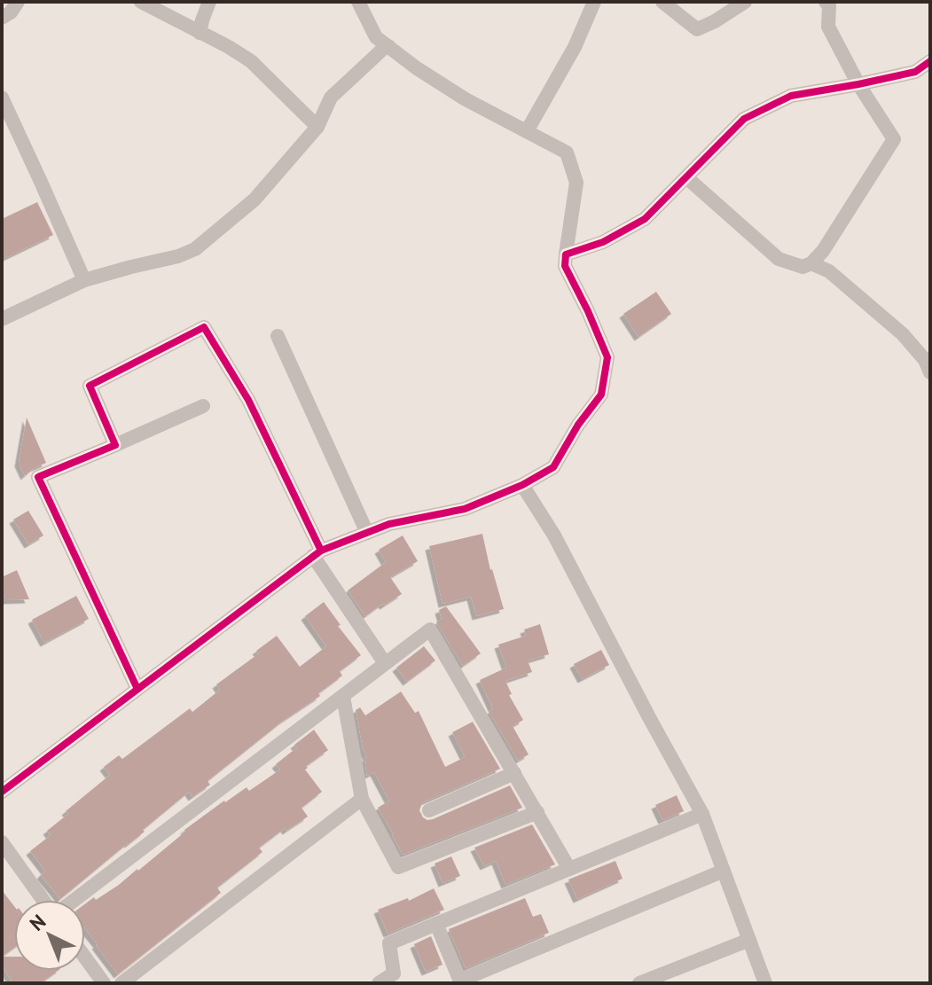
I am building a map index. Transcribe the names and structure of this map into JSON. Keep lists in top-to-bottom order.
{
  "north": "top left"
}
